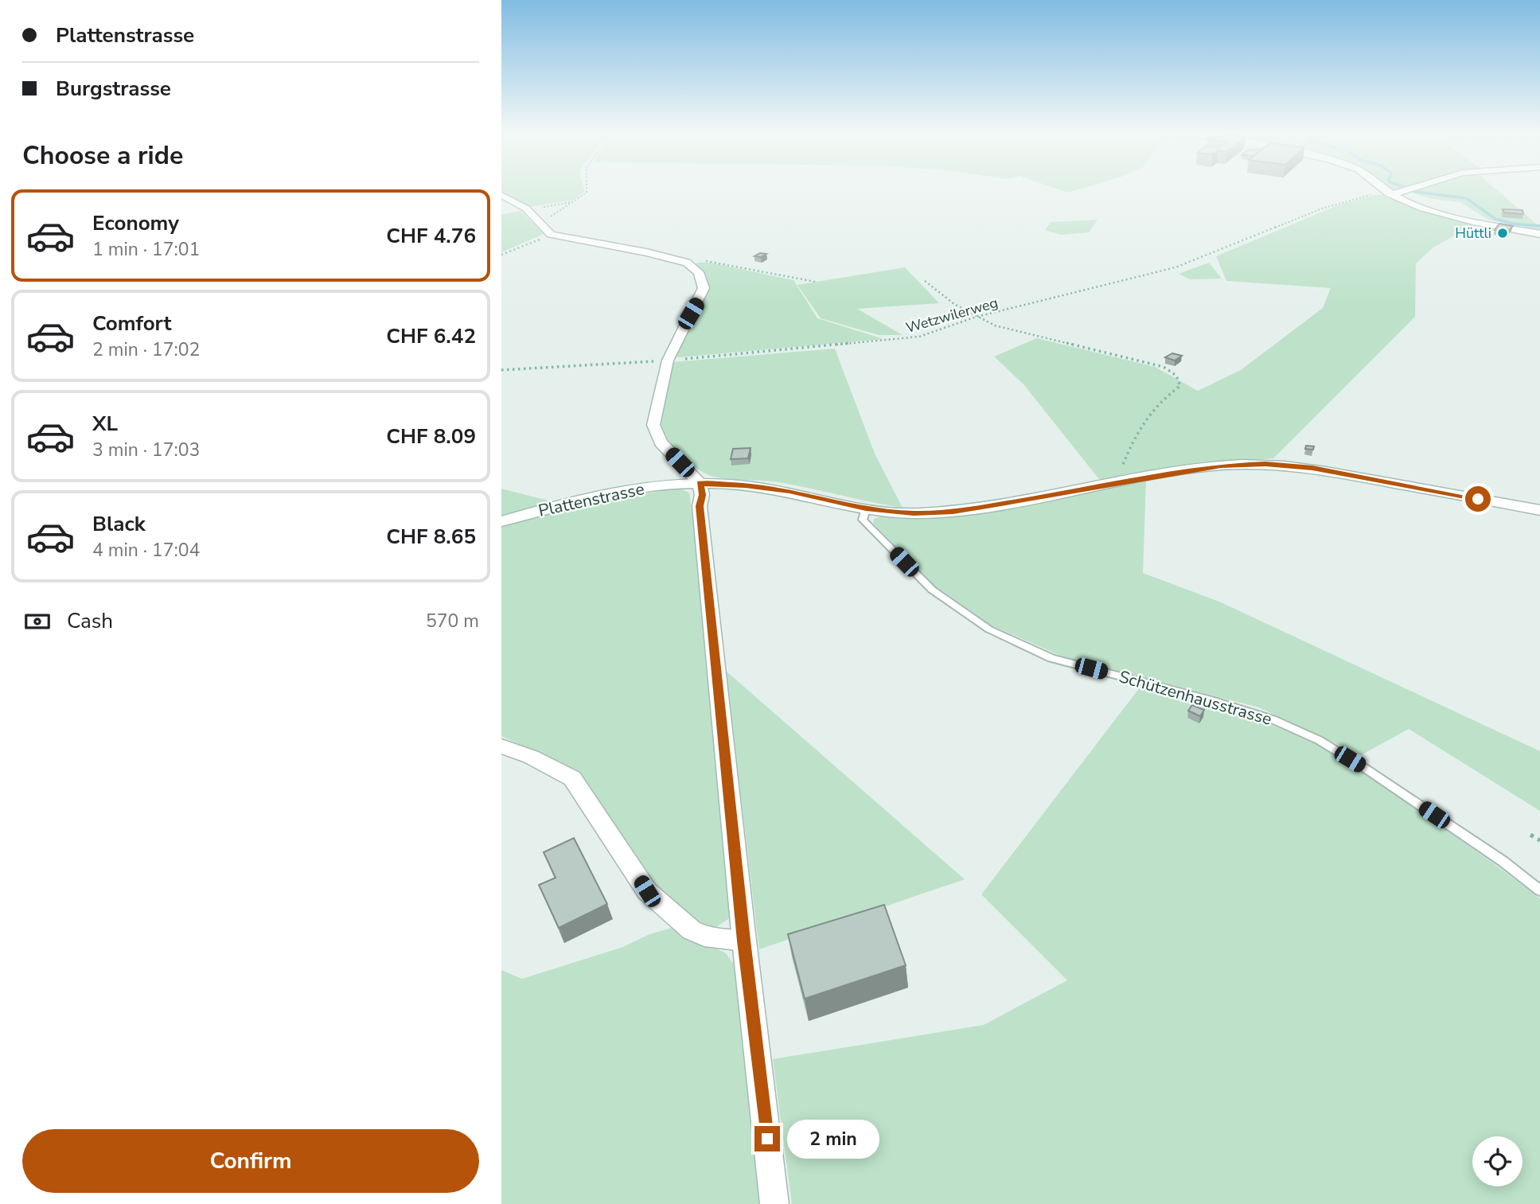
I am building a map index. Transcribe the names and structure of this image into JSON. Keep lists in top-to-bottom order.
{
  "streets": {
    "street": ["Plattenstrasse"],
    "lane": ["Schützenhausstrasse"],
    "path": ["Wetzwilerweg"]
  },
  "crossings": [
    ["Plattenstrasse", "Schützenhausstrasse"]
  ],
  "places": ["Hüttli"],
  "page": {
    "banner": ["Plattenstrasse", "Burgstrasse"],
    "heading": "Choose a ride",
    "list": [
      {
        "name": "Economy",
        "note": "1 min · 17:01",
        "value": "CHF 4.76"
      },
      {
        "name": "Comfort",
        "note": "2 min · 17:02",
        "value": "CHF 6.42"
      },
      {
        "name": "XL",
        "note": "3 min · 17:03",
        "value": "CHF 8.09"
      },
      {
        "name": "Black",
        "note": "4 min · 17:04",
        "value": "CHF 8.65"
      }
    ],
    "pay": ["Cash", "570 m"],
    "buttons": "Confirm",
    "bubble": "2 min"
  }
}
